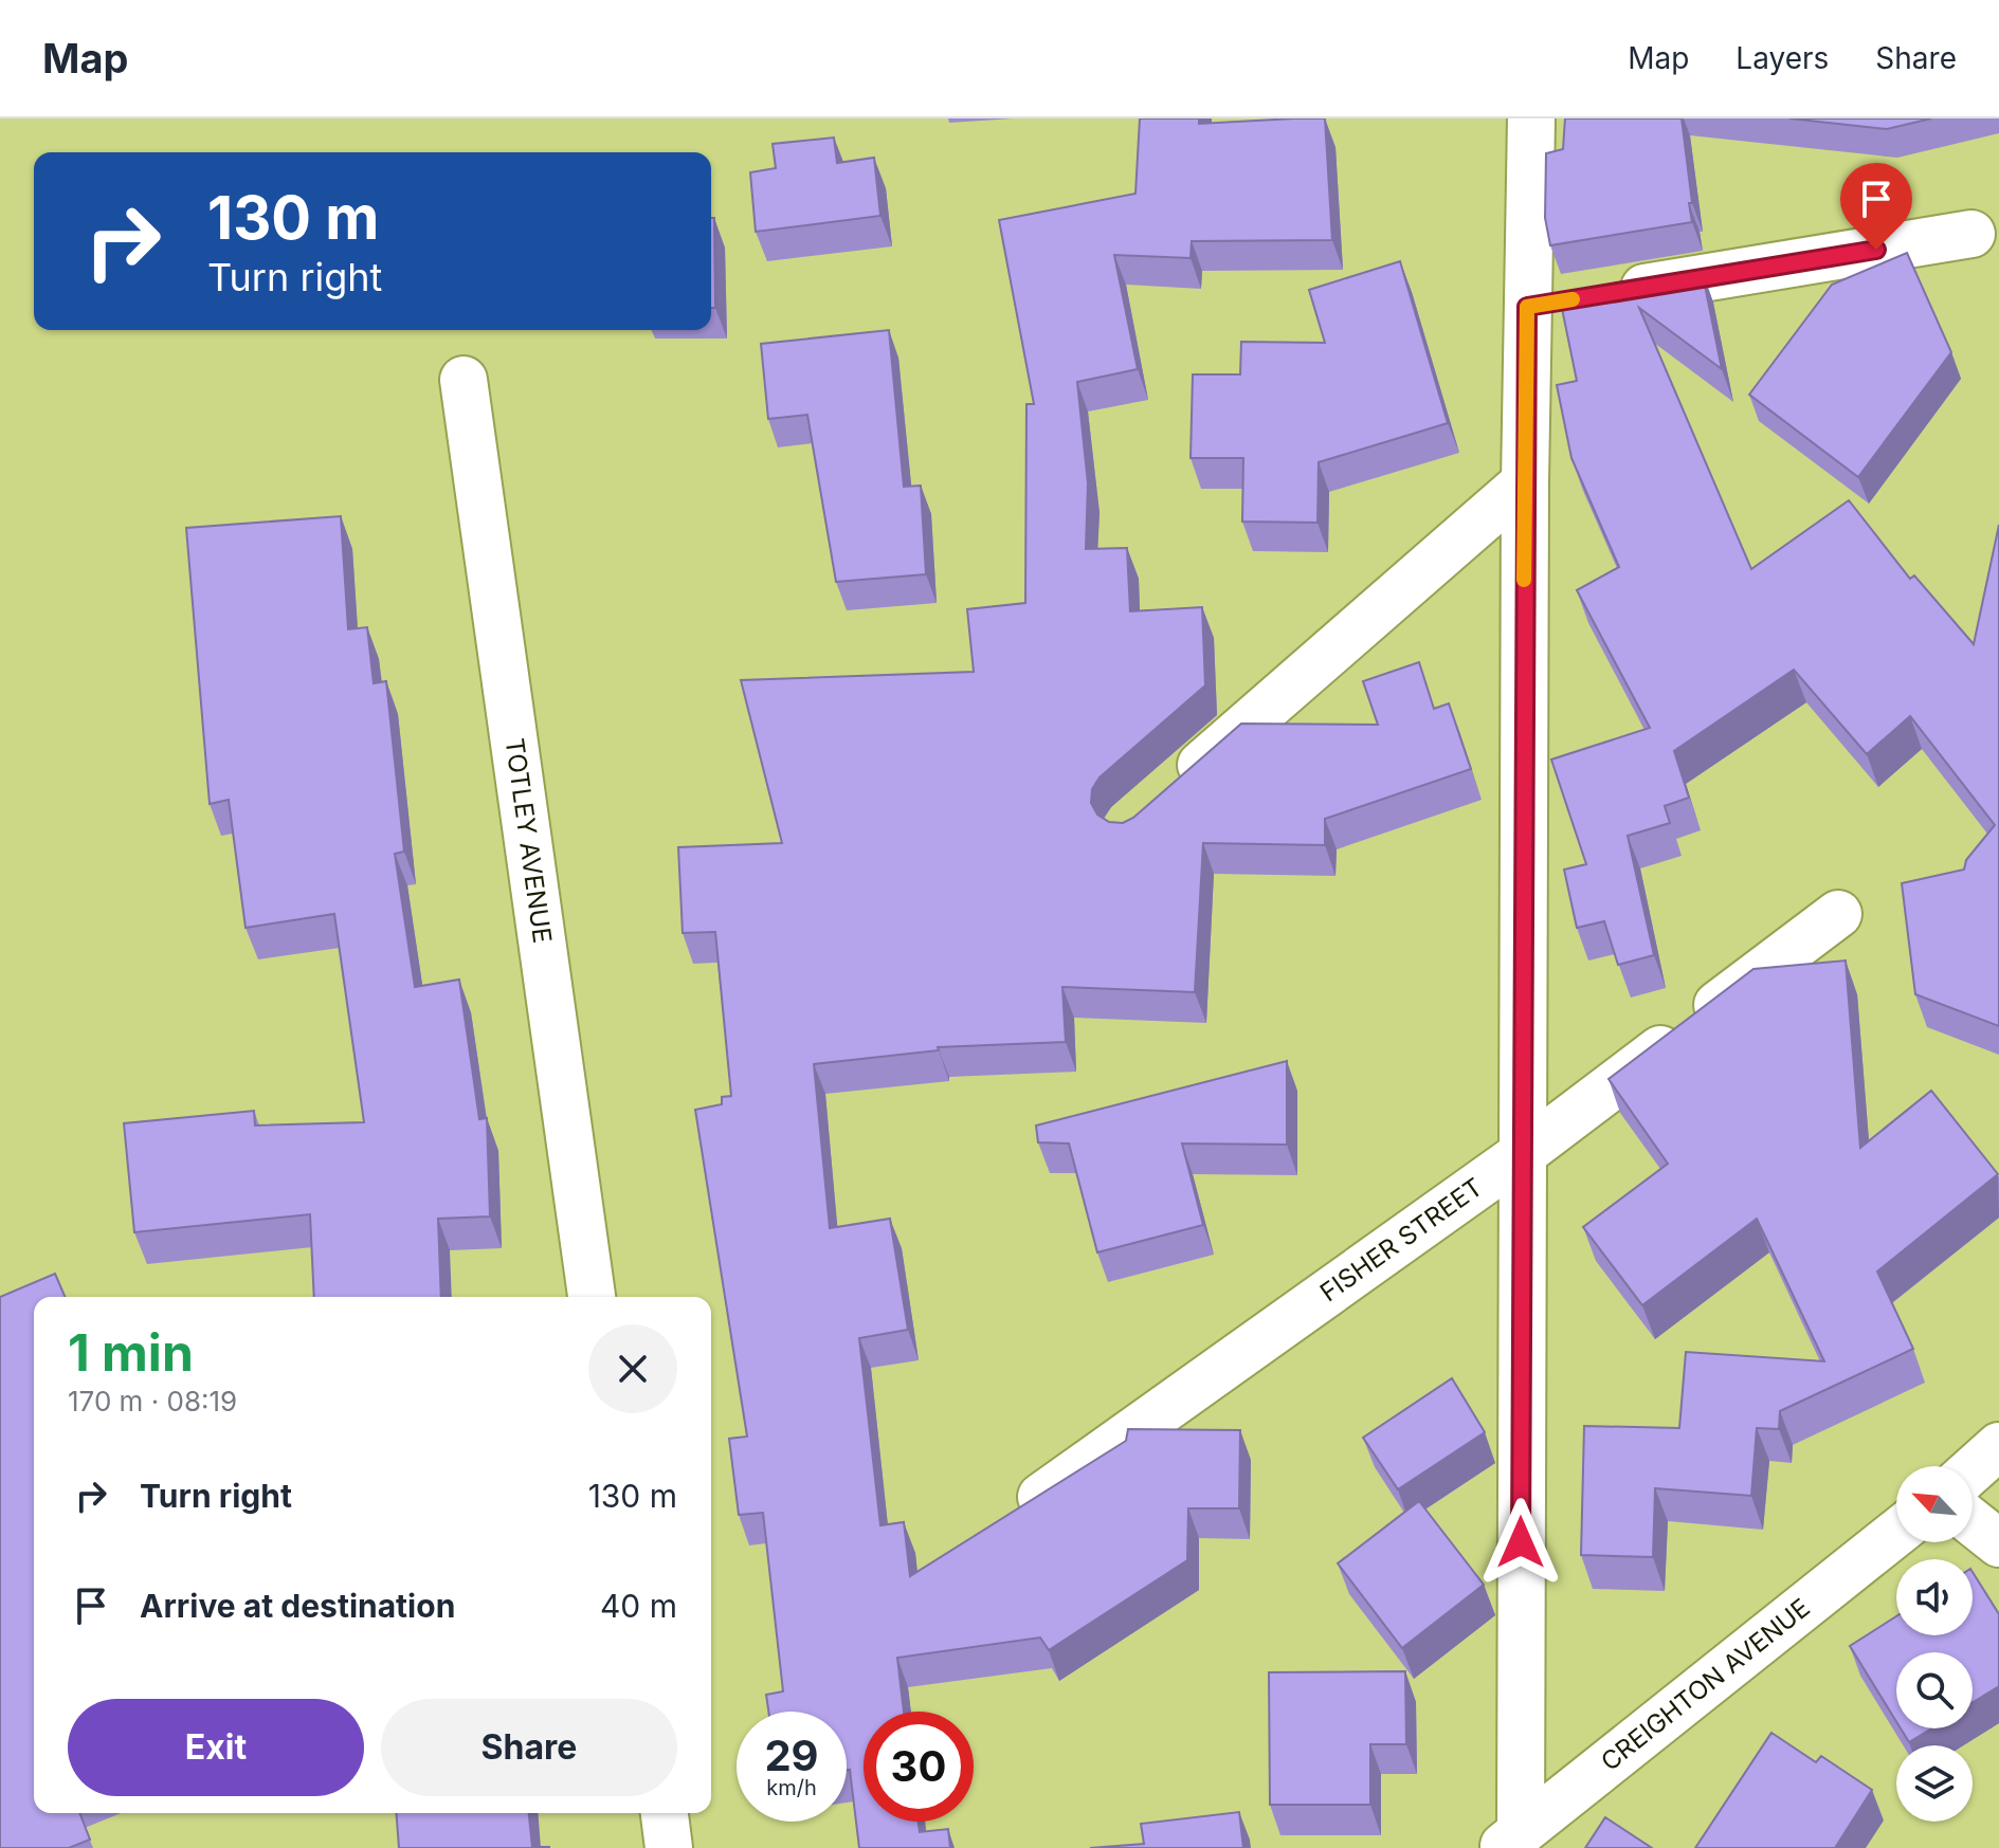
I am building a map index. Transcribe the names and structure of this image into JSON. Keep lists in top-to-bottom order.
{
  "streets": {
    "street": ["TOTLEY AVENUE", "FISHER STREET", "CREIGHTON AVENUE"]
  },
  "north": "top left",
  "page": {
    "header": "Map",
    "nav": ["Map", "Layers", "Share"],
    "turn": ["130 m", "Turn right"],
    "heading": ["1 min", "170 m · 08:19"],
    "list": [
      {
        "name": "Turn right",
        "value": "130 m"
      },
      {
        "name": "Arrive at destination",
        "value": "40 m"
      }
    ],
    "buttons": ["Exit", "Share"],
    "speed": "29 km/h",
    "limit": "30"
  }
}
